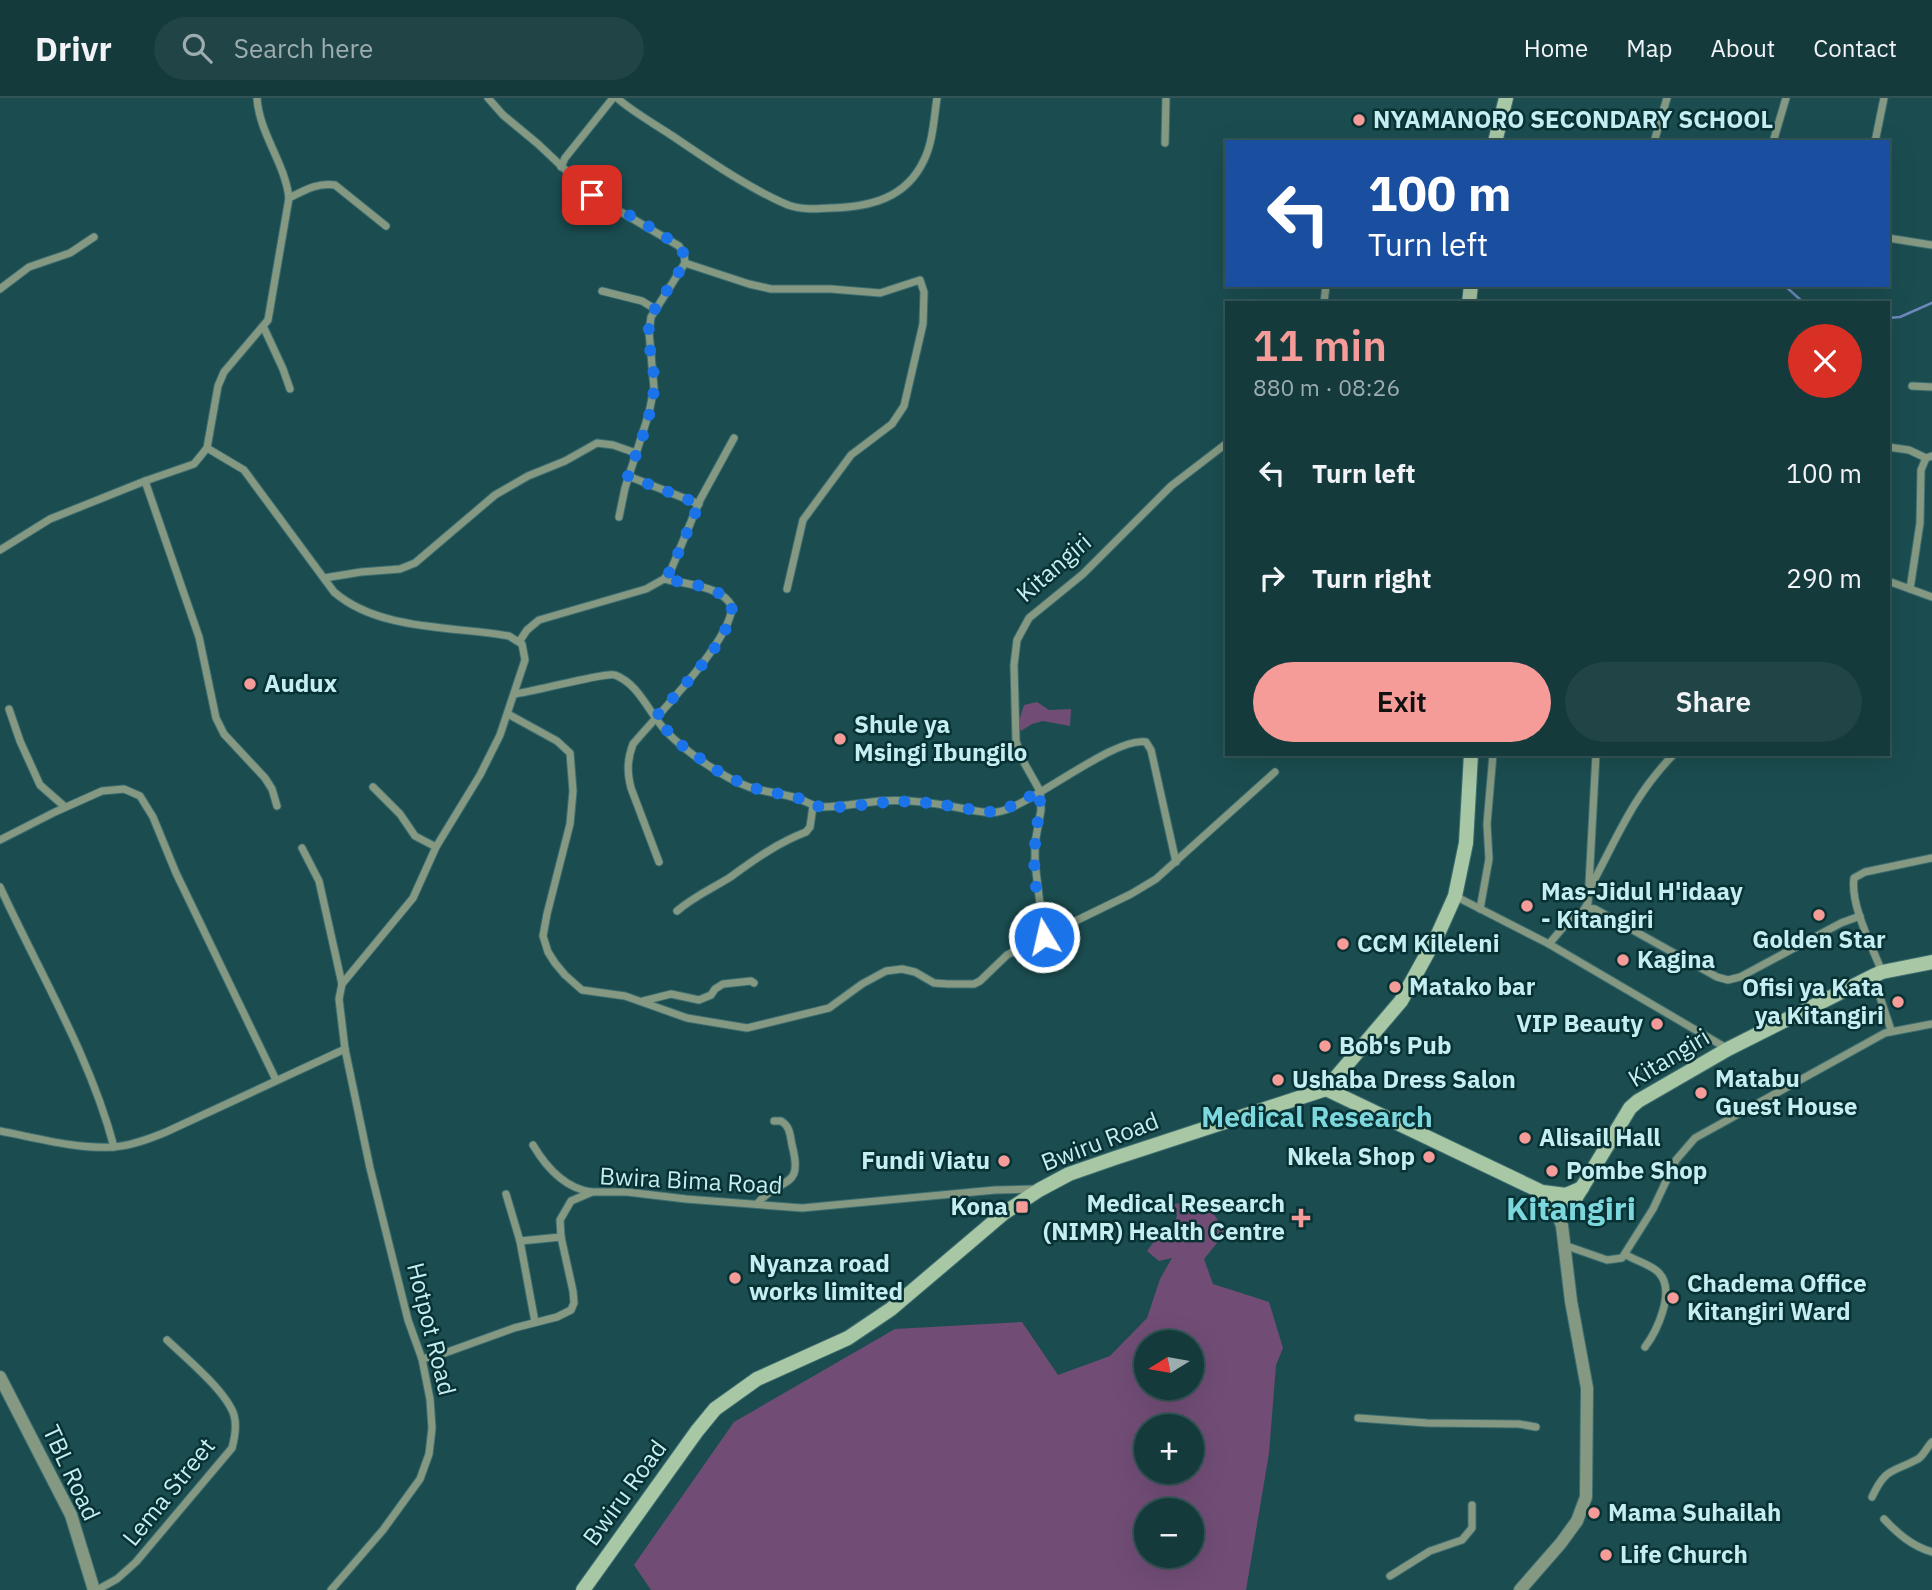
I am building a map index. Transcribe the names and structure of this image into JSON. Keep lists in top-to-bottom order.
{
  "streets": {
    "main road": ["Kitangiri", "Bwiru Road"],
    "street": [
      "Bwira Bima Road",
      "Hotpot Road",
      "TBL Road",
      "Lema Street"
    ]
  },
  "crossings": [
    ["Bwiru Road", "Bwira Bima Road"],
    ["Bwira Bima Road", "Hotpot Road"],
    ["TBL Road", "Lema Street"]
  ],
  "districts": ["Medical Research", "Kitangiri"],
  "places": {
    "other": [
      "NYAMANORO SECONDARY SCHOOL",
      "Audux",
      "Shule ya Msingi Ibungilo",
      "Mas-Jidul H'idaay - Kitangiri",
      "Golden Star",
      "CCM Kileleni",
      "Kagina",
      "Matako bar",
      "Ofisi ya Kata ya Kitangiri",
      "VIP Beauty",
      "Bob's Pub",
      "Ushaba Dress Salon",
      "Matabu Guest House",
      "Alisail Hall",
      "Nkela Shop",
      "Fundi Viatu",
      "Pombe Shop",
      "Nyanza road works limited",
      "Chadema Office Kitangiri Ward",
      "Mama Suhailah",
      "Life Church"
    ],
    "transit": ["Kona"],
    "health": ["Medical Research (NIMR) Health Centre"]
  },
  "north": "left",
  "page": {
    "header": "Drivr",
    "search": "Search here",
    "nav": [
      "Home",
      "Map",
      "About",
      "Contact"
    ],
    "turn": ["100 m", "Turn left"],
    "heading": ["11 min", "880 m · 08:26"],
    "list": [
      {
        "name": "Turn left",
        "value": "100 m"
      },
      {
        "name": "Turn right",
        "value": "290 m"
      }
    ],
    "buttons": ["Exit", "Share"],
    "map_buttons": ["+", "−"]
  }
}
